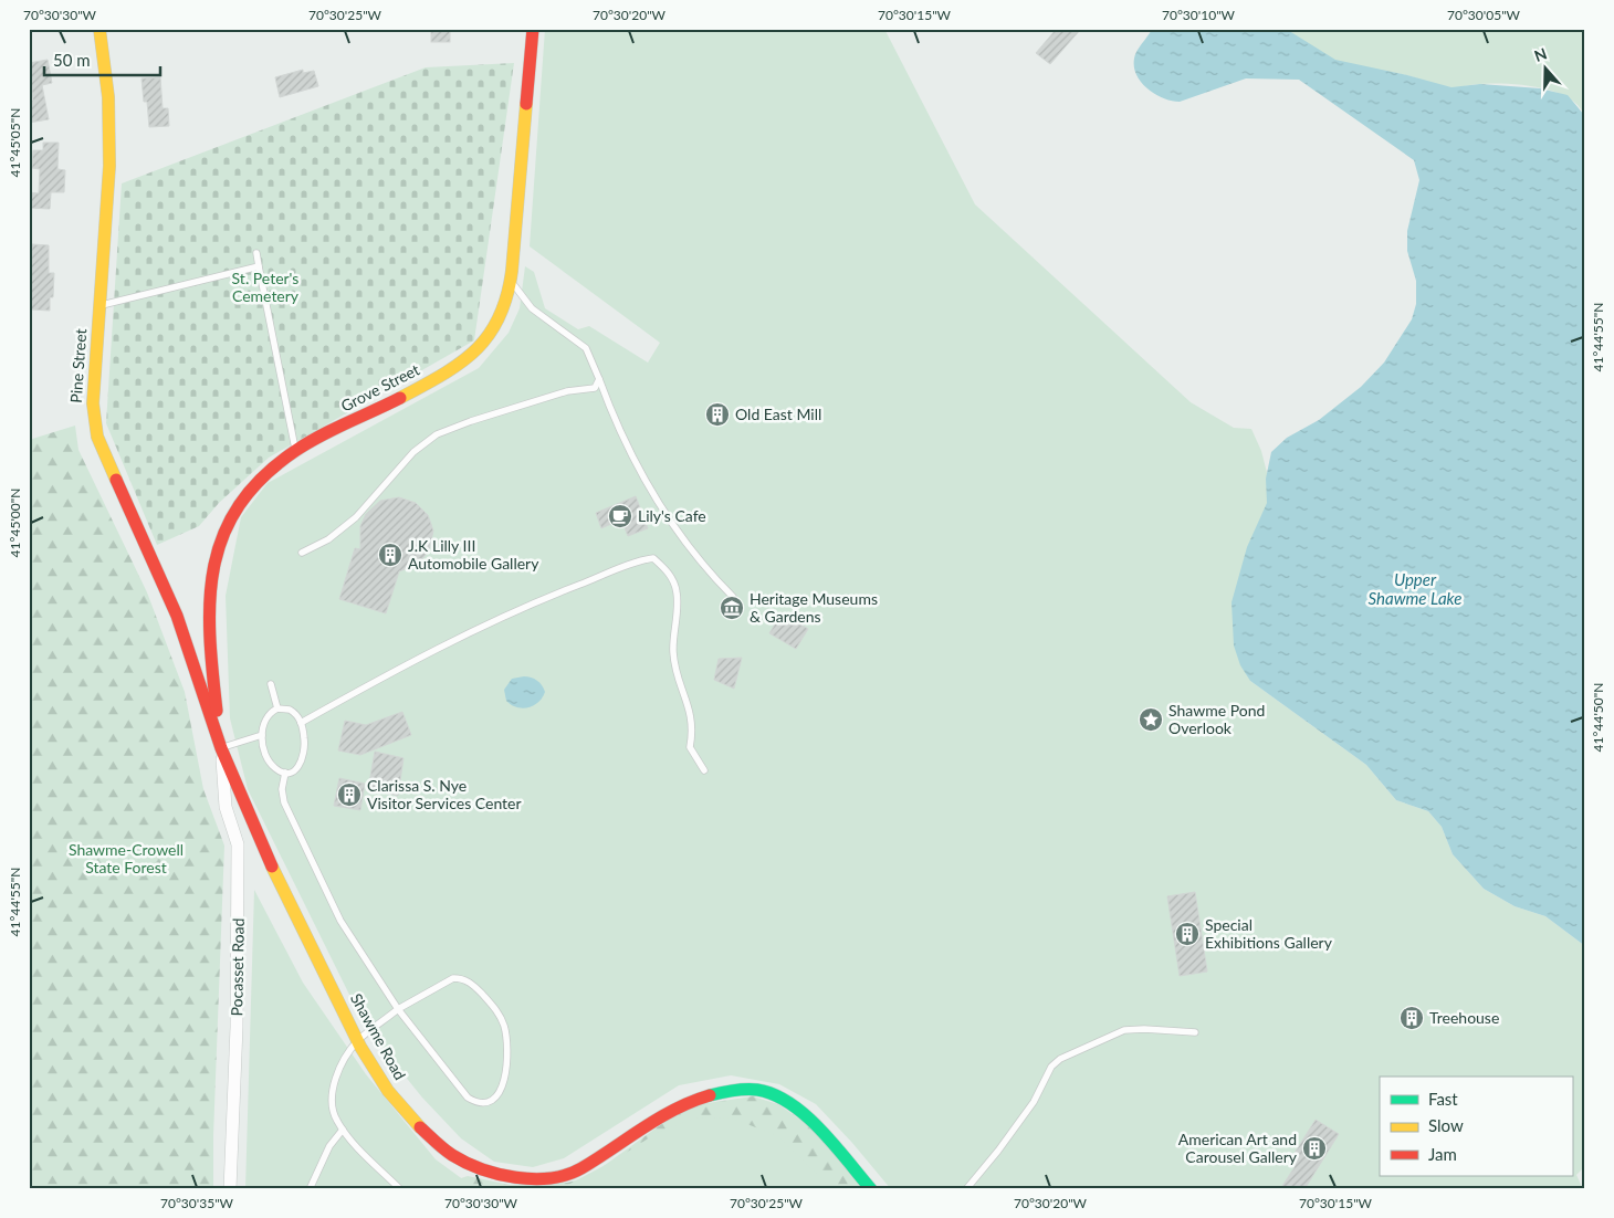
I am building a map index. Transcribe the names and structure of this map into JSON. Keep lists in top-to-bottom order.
{
  "streets": {
    "street": [
      "Pine Street",
      "Grove Street",
      "Pocasset Road",
      "Shawme Road"
    ]
  },
  "crossings": [
    ["Pine Street", "Grove Street"],
    ["Pine Street", "Pocasset Road"],
    ["Pine Street", "Shawme Road"],
    ["Grove Street", "Pocasset Road"],
    ["Grove Street", "Shawme Road"],
    ["Pocasset Road", "Shawme Road"]
  ],
  "water": ["Upper Shawme Lake"],
  "parks": ["St. Peter's Cemetery", "Shawme-Crowell State Forest"],
  "places": {
    "building": [
      "Old East Mill",
      "J.K Lilly III Automobile Gallery",
      "Clarissa S. Nye Visitor Services Center",
      "Special Exhibitions Gallery",
      "Treehouse",
      "American Art and Carousel Gallery"
    ],
    "cafe": ["Lily's Cafe"],
    "museum": ["Heritage Museums & Gardens"],
    "place": ["Shawme Pond Overlook"]
  },
  "legend": ["Fast", "Slow", "Jam"],
  "scale_bar": "50 m",
  "north": "top",
  "coordinates": [
    "70°30'30\"W",
    "70°30'25\"W",
    "70°30'20\"W",
    "70°30'15\"W",
    "70°30'10\"W",
    "70°30'05\"W",
    "41°45'05\"N",
    "41°44'55\"N",
    "41°45'00\"N",
    "41°44'50\"N",
    "70°30'35\"W"
  ]
}
